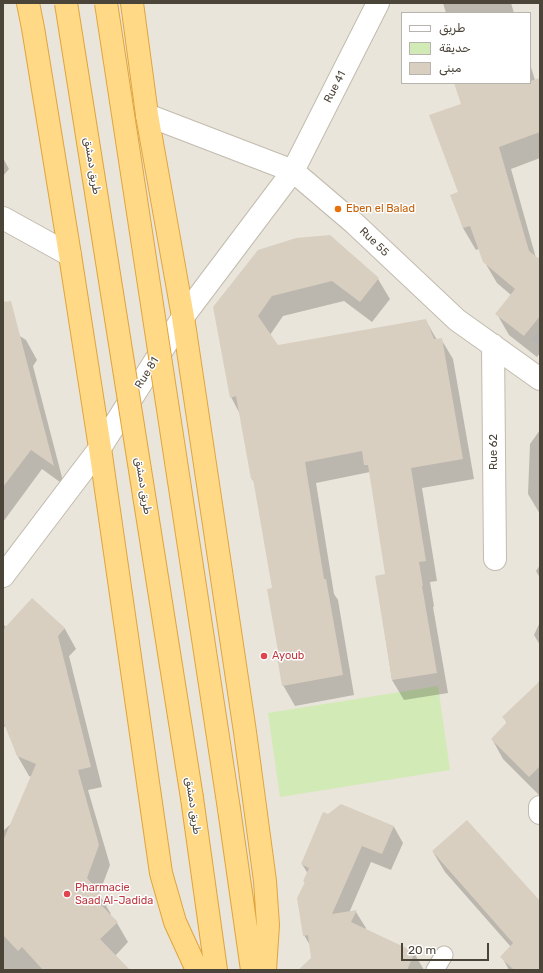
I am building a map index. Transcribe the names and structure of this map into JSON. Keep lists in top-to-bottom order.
{
  "streets": {
    "highway": ["طريق دمشق"],
    "street": [
      "Rue 41",
      "Rue 55",
      "Rue 81",
      "Rue 62"
    ]
  },
  "crossings": [
    ["Rue 41", "Rue 55"],
    ["Rue 41", "Rue 81"],
    ["Rue 55", "Rue 81"],
    ["Rue 55", "Rue 62"]
  ],
  "places": ["Eben el Balad", "Ayoub", "Pharmacie Saad Al-Jadida"],
  "legend": ["طريق", "حديقة", "مبنى"],
  "scale_bar": "20 m"
}
